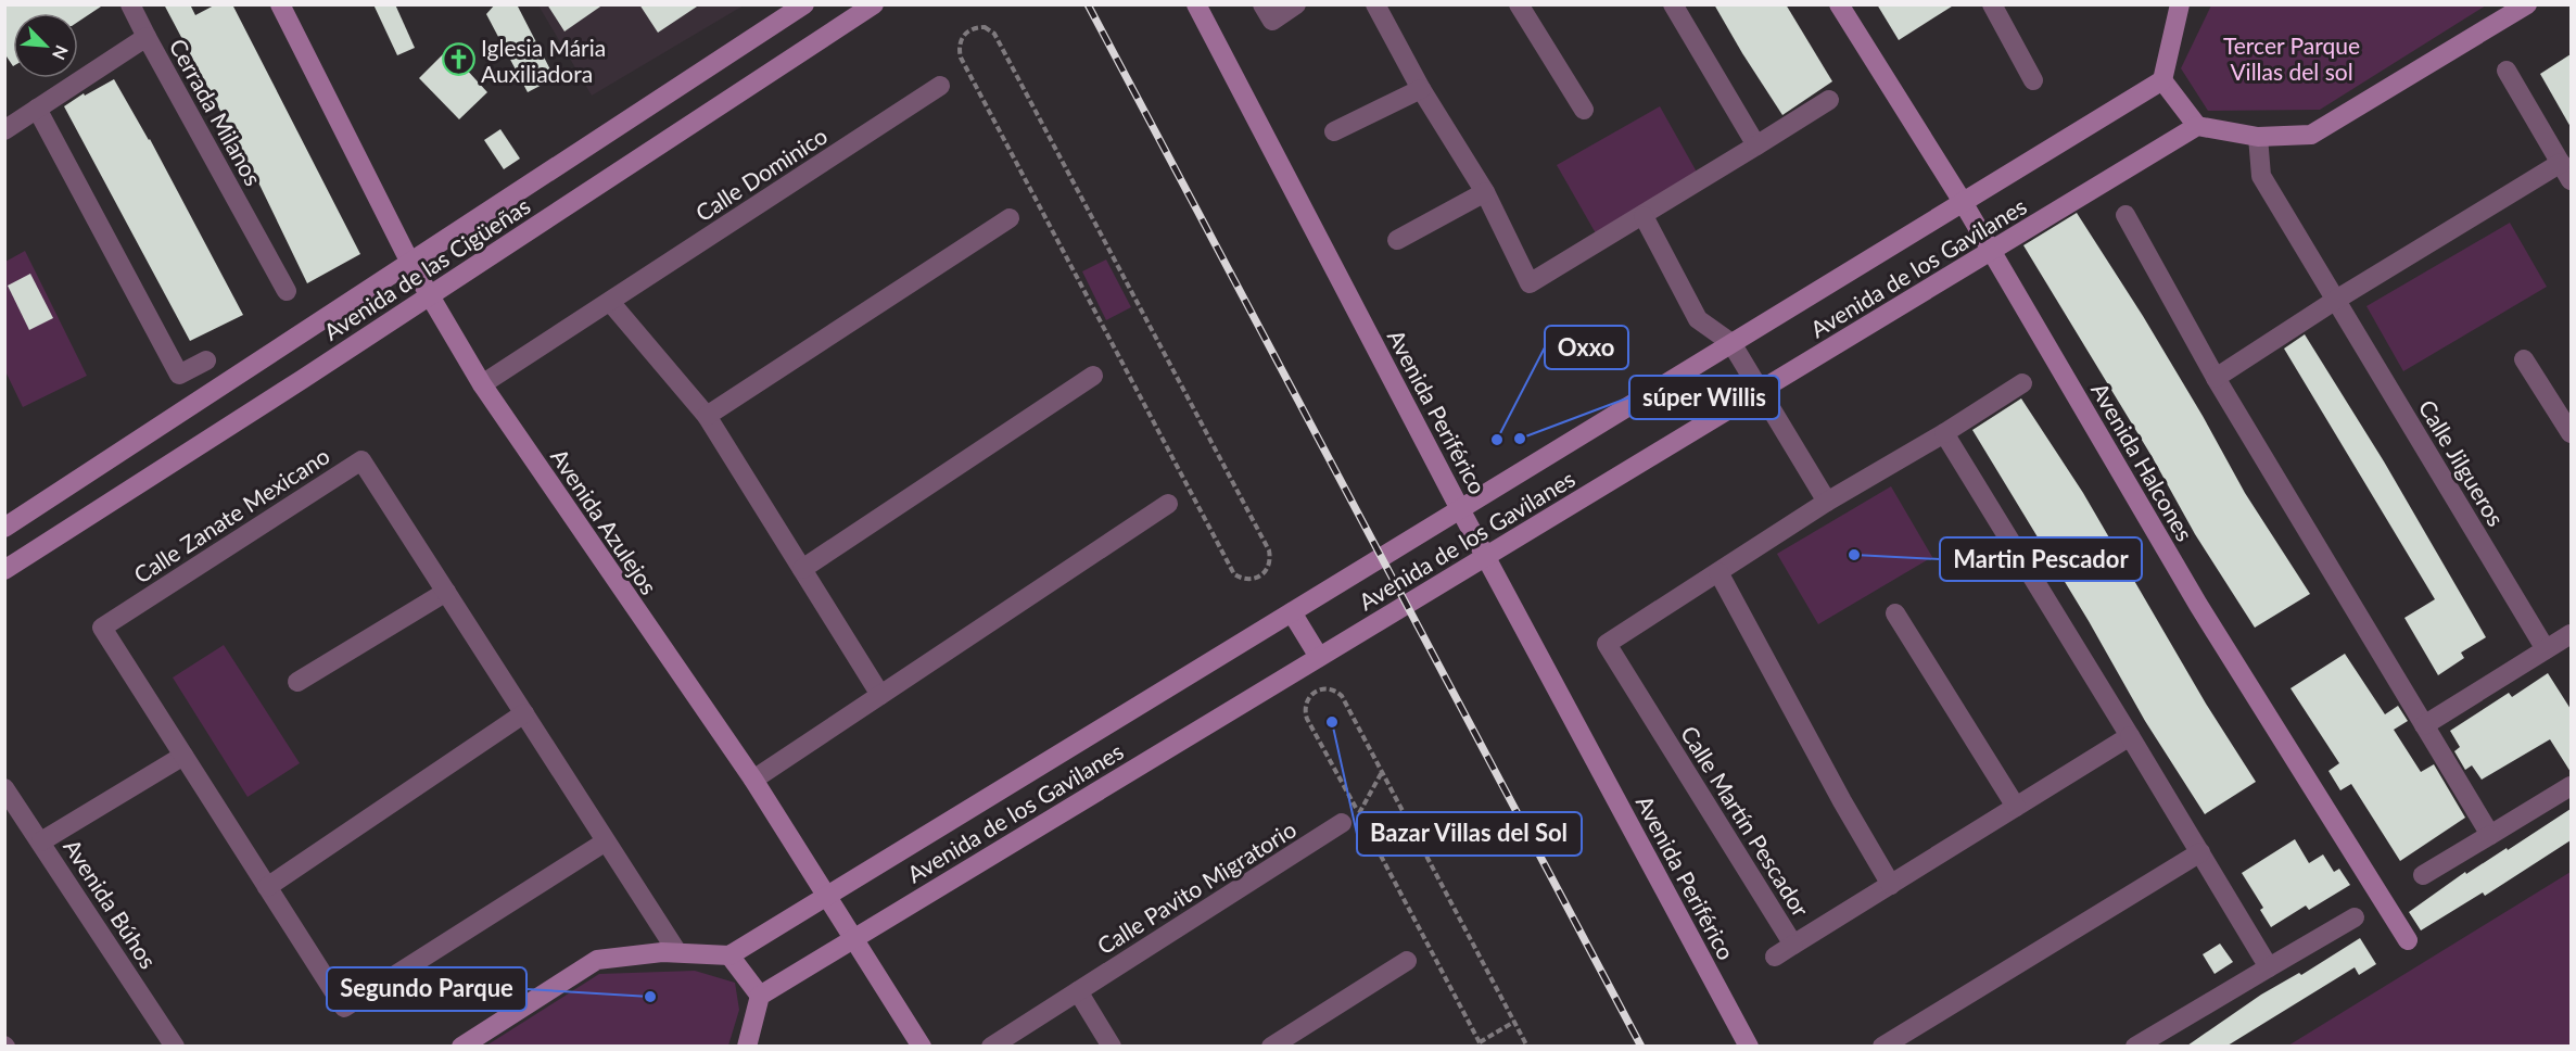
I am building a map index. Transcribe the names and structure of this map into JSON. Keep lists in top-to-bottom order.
{
  "streets": {
    "main road": [
      "Avenida de los Gavilanes",
      "Avenida de las Cigüeñas",
      "Avenida Periférico",
      "Avenida Halcones",
      "Avenida Azulejos"
    ],
    "street": [
      "Cerrada Milanos",
      "Calle Dominico",
      "Calle Jilgueros",
      "Calle Zanate Mexicano",
      "Calle Martín Pescador",
      "Calle Pavito Migratorio",
      "Avenida Búhos"
    ]
  },
  "crossings": [
    ["Calle Dominico", "Avenida Azulejos"],
    ["Avenida de los Gavilanes", "Avenida Periférico"],
    ["Avenida de los Gavilanes", "Avenida Halcones"],
    ["Avenida de los Gavilanes", "Avenida Azulejos"],
    ["Avenida de las Cigüeñas", "Avenida Azulejos"]
  ],
  "parks": ["Tercer Parque Villas del sol"],
  "places": {
    "church": ["Iglesia Mária Auxiliadora"],
    "other": [
      "súper Willis",
      "Oxxo",
      "Martin Pescador",
      "Bazar Villas del Sol",
      "Segundo Parque"
    ]
  },
  "north": "bottom right"
}
